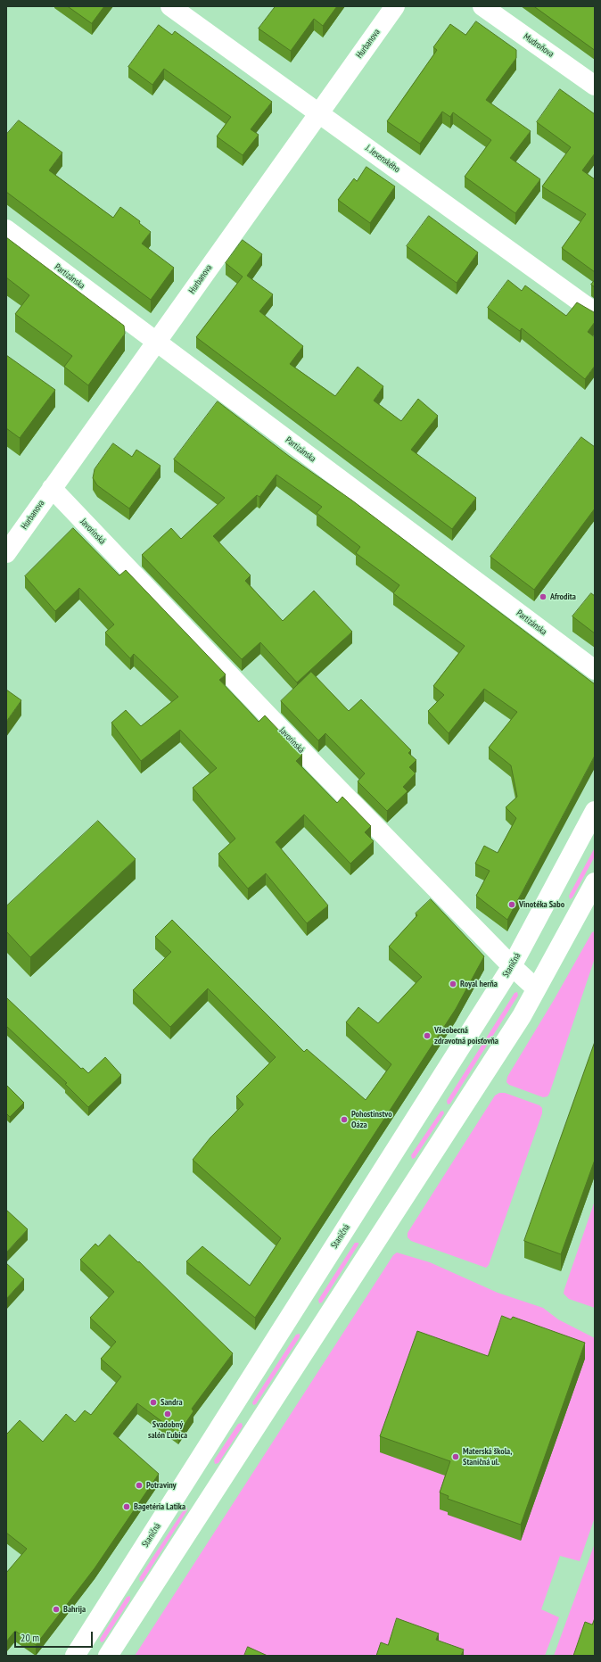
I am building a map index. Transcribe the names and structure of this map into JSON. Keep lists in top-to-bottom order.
{
  "streets": {
    "street": [
      "Hurbanova",
      "Mudroňova",
      "J. Jesenského",
      "Partizánska",
      "Javorinská",
      "Staničná"
    ]
  },
  "crossings": [
    ["Hurbanova", "J. Jesenského"],
    ["Hurbanova", "Partizánska"],
    ["Hurbanova", "Javorinská"],
    ["Javorinská", "Staničná"]
  ],
  "places": [
    "Afrodita",
    "Vinotéka Sabo",
    "Royal herňa",
    "Všeobecná zdravotná poisťovňa",
    "Pohostinstvo Oáza",
    "Sandra",
    "Svadobný salón Ľubica",
    "Materská škola, Staničná ul.",
    "Potraviny",
    "Bagetéria Latika",
    "Bahrija"
  ],
  "scale_bar": "20 m"
}
